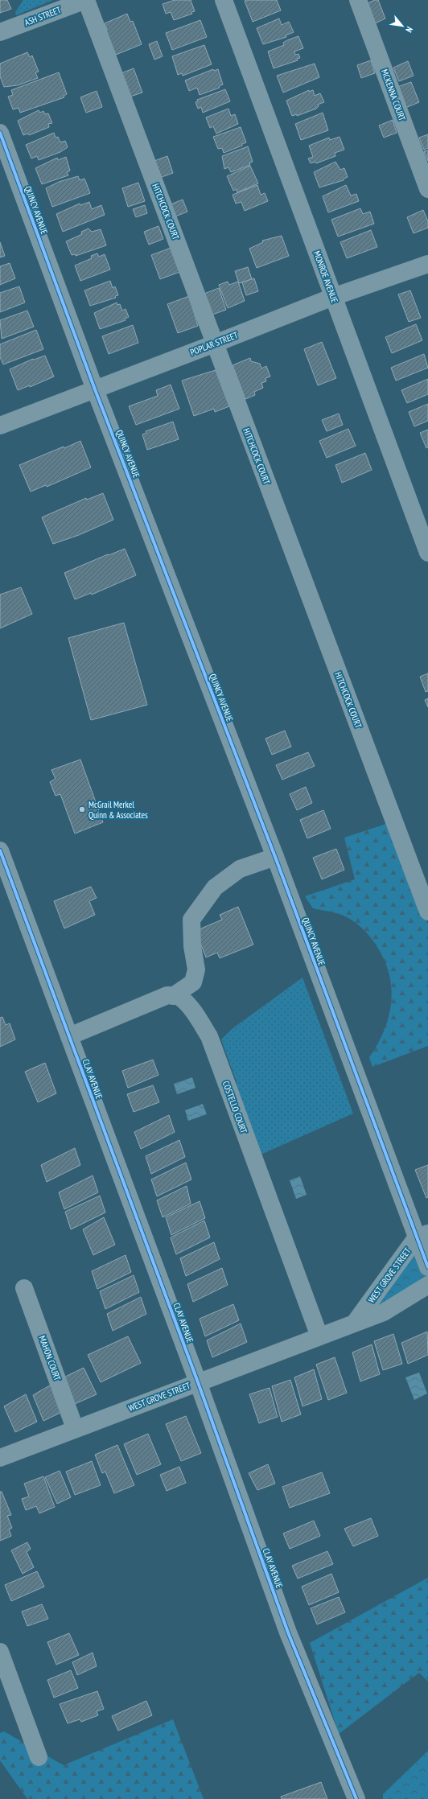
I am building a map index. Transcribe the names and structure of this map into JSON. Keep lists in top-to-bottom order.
{
  "streets": {
    "street": [
      "ASH STREET",
      "MCKENNA COURT",
      "QUINCY AVENUE",
      "HITCHCOCK COURT",
      "MONROE AVENUE",
      "POPLAR STREET",
      "CLAY AVENUE",
      "COSTELLO COURT",
      "WEST GROVE STREET",
      "MAHON COURT"
    ]
  },
  "crossings": [
    ["ASH STREET", "HITCHCOCK COURT"],
    ["QUINCY AVENUE", "POPLAR STREET"],
    ["QUINCY AVENUE", "WEST GROVE STREET"],
    ["HITCHCOCK COURT", "POPLAR STREET"],
    ["MONROE AVENUE", "POPLAR STREET"],
    ["CLAY AVENUE", "WEST GROVE STREET"],
    ["COSTELLO COURT", "WEST GROVE STREET"],
    ["WEST GROVE STREET", "MAHON COURT"]
  ],
  "places": ["McGrail Merkel Quinn & Associates"],
  "north": "bottom right"
}
